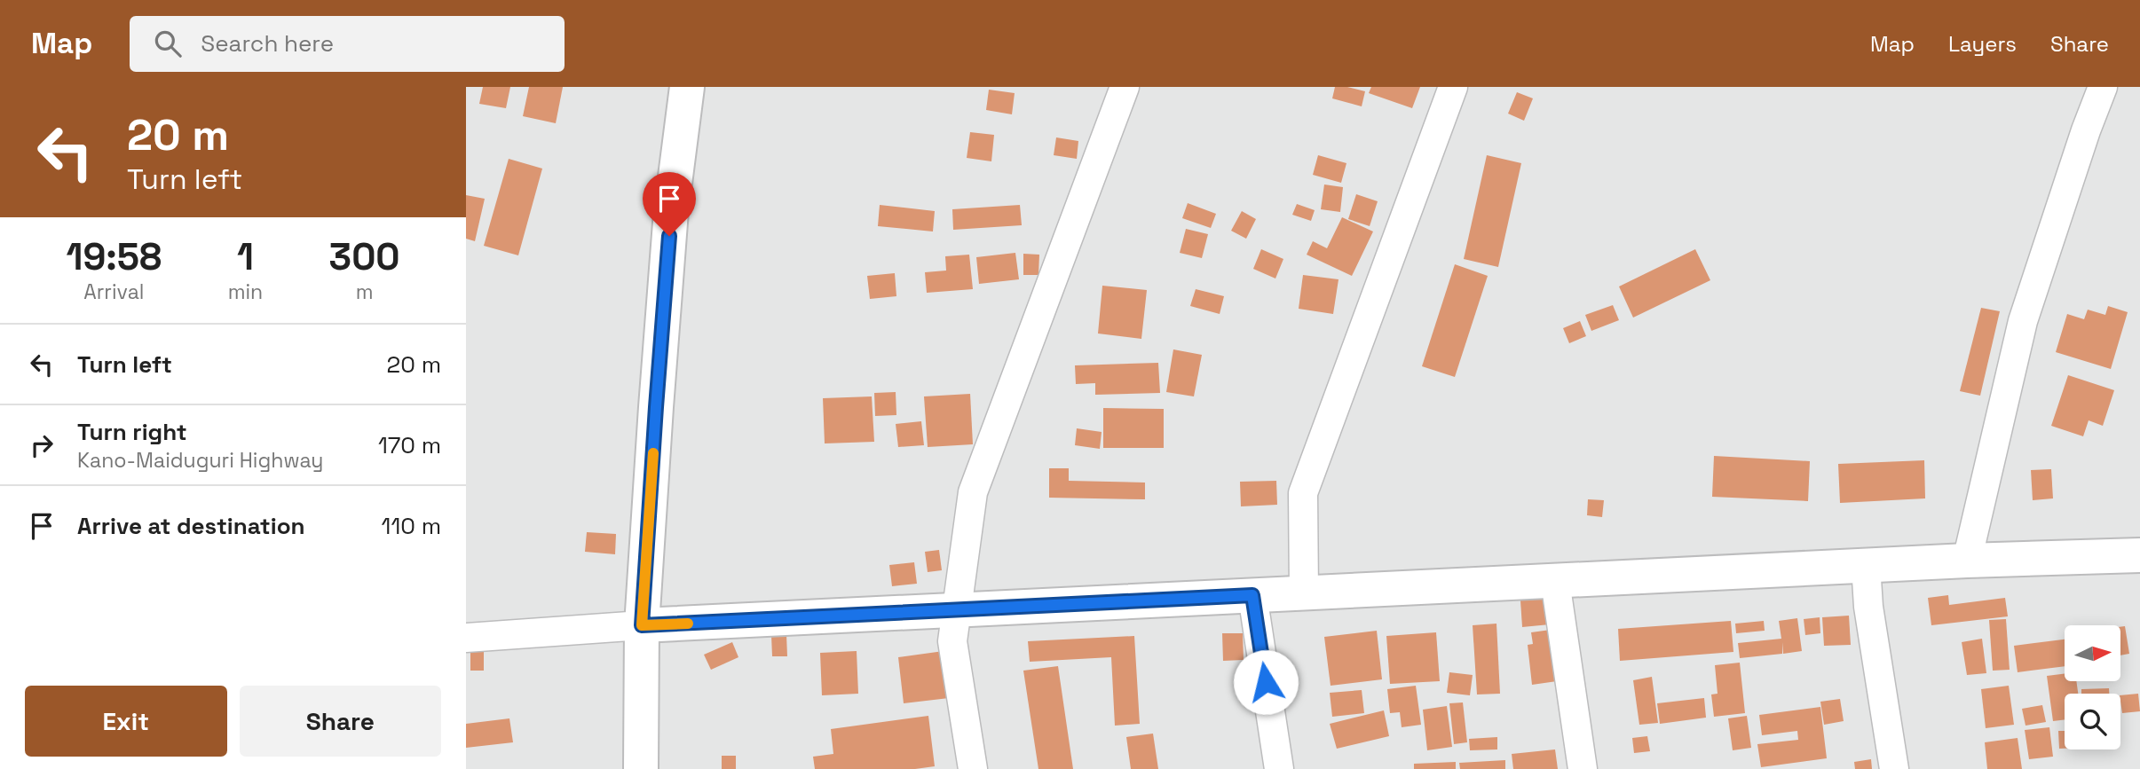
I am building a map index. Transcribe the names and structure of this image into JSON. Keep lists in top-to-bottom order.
{
  "north": "right",
  "page": {
    "header": "Map",
    "search": "Search here",
    "nav": ["Map", "Layers", "Share"],
    "turn": ["20 m", "Turn left"],
    "eta": [
      "19:58",
      "Arrival",
      "1",
      "min",
      "300",
      "m"
    ],
    "list": [
      {
        "name": "Turn left",
        "value": "20 m"
      },
      {
        "name": "Turn right",
        "note": "Kano-Maiduguri Highway",
        "value": "170 m"
      },
      {
        "name": "Arrive at destination",
        "value": "110 m"
      }
    ],
    "buttons": ["Exit", "Share"]
  }
}
